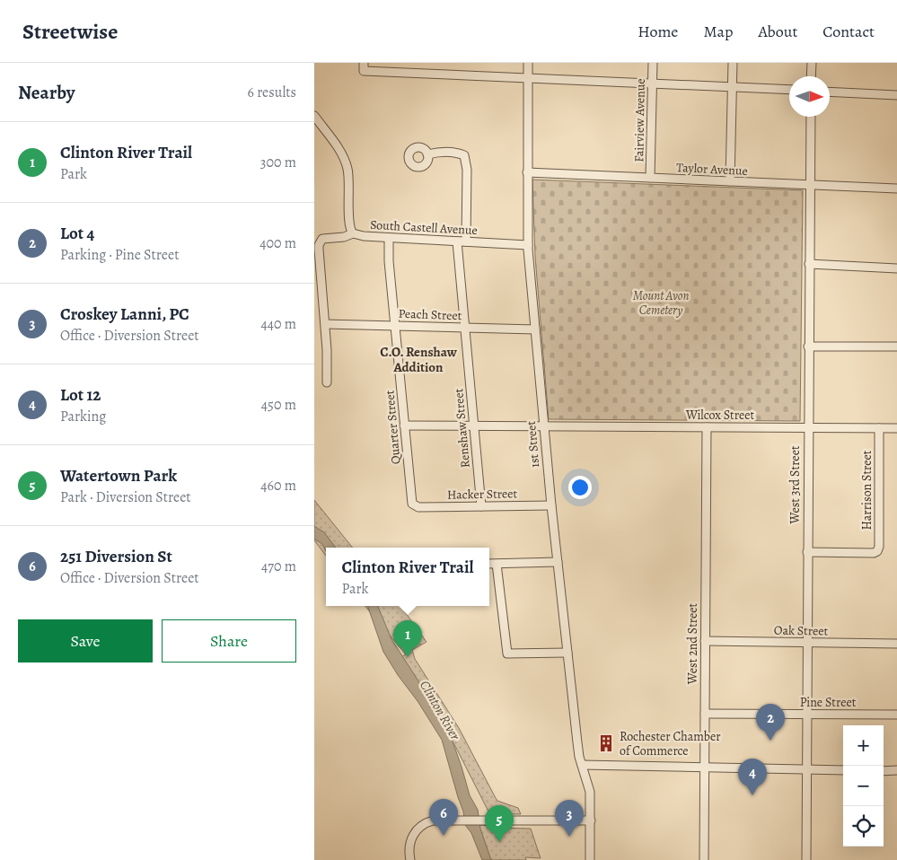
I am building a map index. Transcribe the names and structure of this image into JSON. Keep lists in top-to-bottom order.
{
  "streets": {
    "street": [
      "Fairview Avenue",
      "Taylor Avenue",
      "South Castell Avenue",
      "Peach Street",
      "Wilcox Street",
      "Quarter Street",
      "Renshaw Street",
      "1st Street",
      "West 3rd Street",
      "Harrison Street",
      "Hacker Street",
      "Oak Street",
      "West 2nd Street",
      "Pine Street"
    ]
  },
  "crossings": [
    ["Fairview Avenue", "Taylor Avenue"],
    ["Taylor Avenue", "1st Street"],
    ["Taylor Avenue", "West 3rd Street"],
    ["South Castell Avenue", "Quarter Street"],
    ["South Castell Avenue", "Renshaw Street"],
    ["South Castell Avenue", "1st Street"],
    ["Peach Street", "Quarter Street"],
    ["Peach Street", "Renshaw Street"],
    ["Peach Street", "1st Street"],
    ["Wilcox Street", "Quarter Street"],
    ["Wilcox Street", "Renshaw Street"],
    ["Wilcox Street", "1st Street"],
    ["Wilcox Street", "West 3rd Street"],
    ["Wilcox Street", "Harrison Street"],
    ["Wilcox Street", "West 2nd Street"],
    ["Quarter Street", "Hacker Street"],
    ["Renshaw Street", "Hacker Street"],
    ["1st Street", "Hacker Street"],
    ["West 3rd Street", "Harrison Street"],
    ["West 3rd Street", "Oak Street"],
    ["West 3rd Street", "Pine Street"],
    ["Oak Street", "West 2nd Street"],
    ["West 2nd Street", "Pine Street"]
  ],
  "districts": ["C.O. Renshaw Addition"],
  "water": ["Clinton River"],
  "parks": ["Mount Avon Cemetery"],
  "places": {
    "building": ["Rochester Chamber of Commerce"]
  },
  "north": "right",
  "page": {
    "header": "Streetwise",
    "nav": [
      "Home",
      "Map",
      "About",
      "Contact"
    ],
    "heading": ["Nearby", "6 results"],
    "list": [
      {
        "mark": "1",
        "name": "Clinton River Trail",
        "note": "Park",
        "value": "300 m"
      },
      {
        "mark": "2",
        "name": "Lot 4",
        "note": "Parking · Pine Street",
        "value": "400 m"
      },
      {
        "mark": "3",
        "name": "Croskey Lanni, PC",
        "note": "Office · Diversion Street",
        "value": "440 m"
      },
      {
        "mark": "4",
        "name": "Lot 12",
        "note": "Parking",
        "value": "450 m"
      },
      {
        "mark": "5",
        "name": "Watertown Park",
        "note": "Park · Diversion Street",
        "value": "460 m"
      },
      {
        "mark": "6",
        "name": "251 Diversion St",
        "note": "Office · Diversion Street",
        "value": "470 m"
      }
    ],
    "popup": ["Clinton River Trail", "Park"],
    "buttons": ["Save", "Share"],
    "pins": [
      "1",
      "2",
      "4",
      "6",
      "3",
      "5"
    ],
    "map_buttons": ["+", "−"]
  }
}
